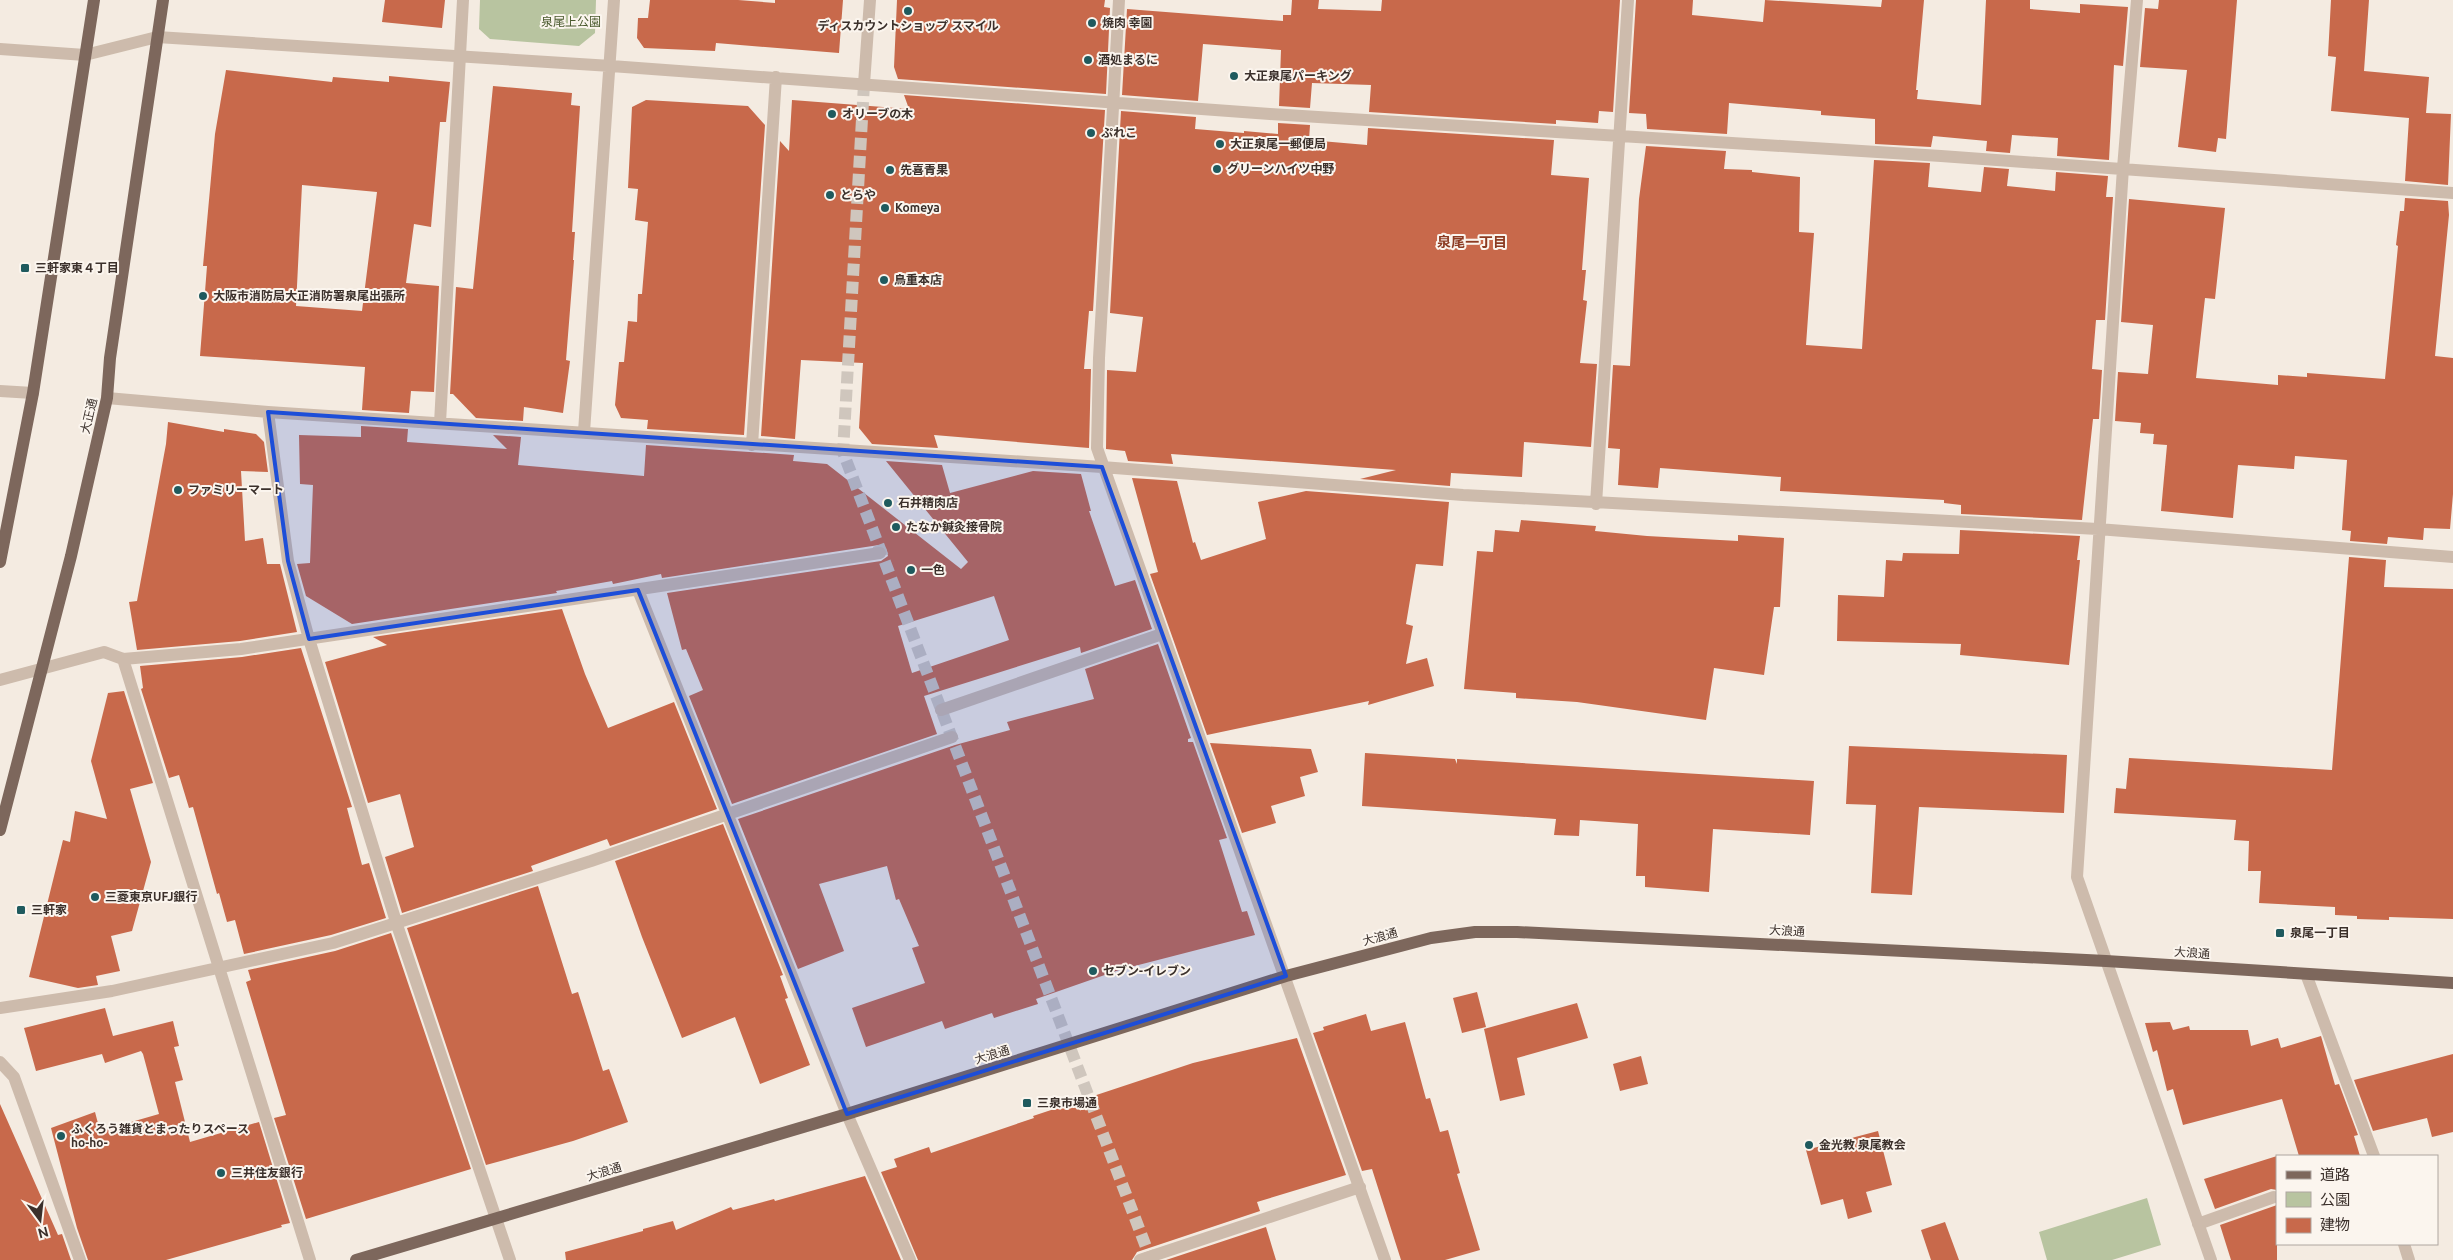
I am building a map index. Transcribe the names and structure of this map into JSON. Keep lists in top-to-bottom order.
{
  "streets": {
    "main road": ["大正通", "大浪通"]
  },
  "districts": ["泉尾一丁目"],
  "parks": ["泉尾上公園"],
  "places": {
    "other": [
      "ディスカウントショップ スマイル",
      "焼肉 幸園",
      "酒処まるに",
      "大正泉尾パーキング",
      "オリーブの木",
      "ぷれこ",
      "大正泉尾一郵便局",
      "グリーンハイツ中野",
      "先喜青果",
      "とらや",
      "Komeya",
      "鳥重本店",
      "大阪市消防局大正消防署泉尾出張所",
      "ファミリーマート",
      "石井精肉店",
      "たなか鍼灸接骨院",
      "一色",
      "三菱東京UFJ銀行",
      "セブン-イレブン",
      "ふくろう雑貨とまったりスペース ho-ho-",
      "金光教 泉尾教会",
      "三井住友銀行"
    ],
    "transit": [
      "三軒家東４丁目",
      "三軒家",
      "泉尾一丁目",
      "三泉市場通"
    ]
  },
  "legend": ["道路", "公園", "建物"],
  "north": "bottom"
}
